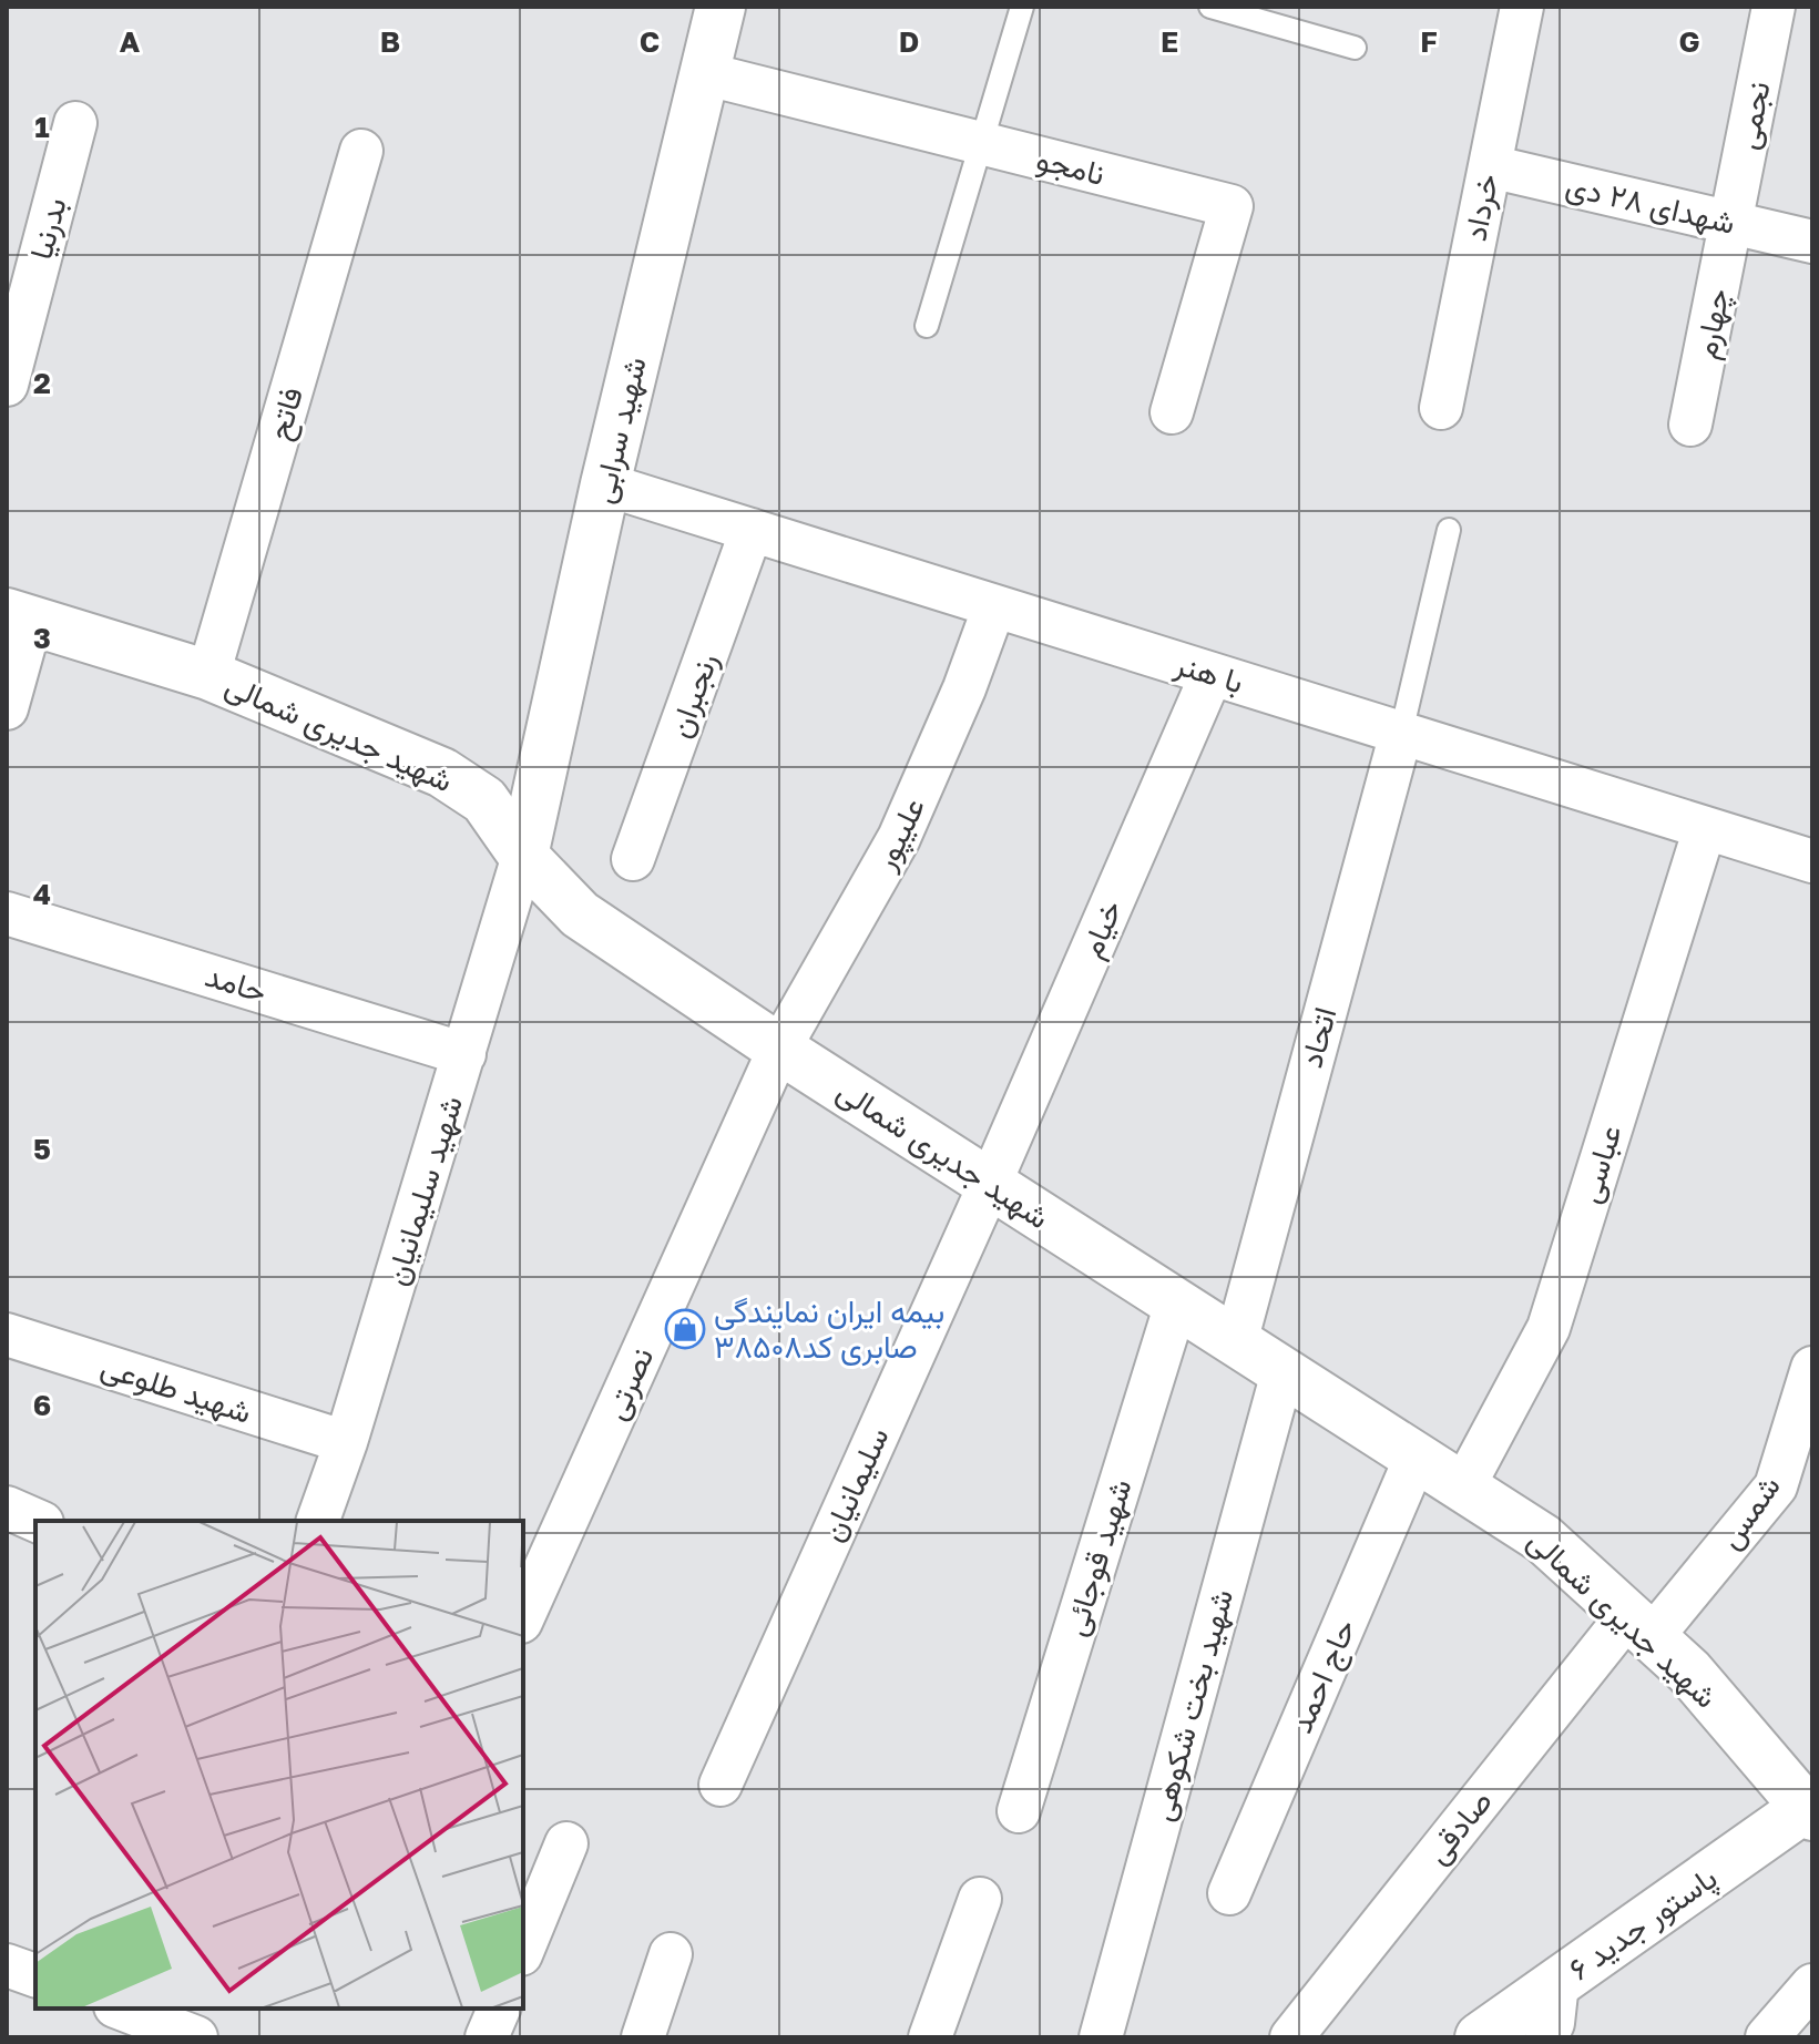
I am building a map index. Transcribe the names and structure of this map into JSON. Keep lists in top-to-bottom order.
{
  "streets": {
    "main road": ["شهید سرابی", "شهید جدیری شمالی", "پاستور جدید ۶"],
    "street": [
      "نجمی",
      "نامجو",
      "شهدای ۲۸ دی",
      "خرداد",
      "بدرنیا",
      "چهارم",
      "فاتح",
      "با هنر",
      "رنجبران",
      "علیپور",
      "خیام",
      "حامد",
      "اتحاد",
      "عباسی",
      "شهید سلیمانیان",
      "نصرتی",
      "شهید طلوعی",
      "سلیمانیان",
      "شمس",
      "شهید قوجائی",
      "حاج احمد",
      "شهید بخت شکوهی",
      "صادقی"
    ]
  },
  "crossings": [
    ["نجمی", "شهدای ۲۸ دی"],
    ["نجمی", "چهارم"],
    ["نامجو", "شهید سرابی"],
    ["شهدای ۲۸ دی", "خرداد"],
    ["شهدای ۲۸ دی", "چهارم"],
    ["فاتح", "شهید جدیری شمالی"],
    ["شهید سرابی", "با هنر"],
    ["شهید سرابی", "شهید جدیری شمالی"],
    ["شهید سرابی", "شهید سلیمانیان"],
    ["با هنر", "رنجبران"],
    ["با هنر", "علیپور"],
    ["با هنر", "خیام"],
    ["با هنر", "اتحاد"],
    ["با هنر", "عباسی"],
    ["شهید جدیری شمالی", "علیپور"],
    ["شهید جدیری شمالی", "خیام"],
    ["شهید جدیری شمالی", "اتحاد"],
    ["شهید جدیری شمالی", "عباسی"],
    ["شهید جدیری شمالی", "شهید سلیمانیان"],
    ["شهید جدیری شمالی", "نصرتی"],
    ["شهید جدیری شمالی", "سلیمانیان"],
    ["شهید جدیری شمالی", "شمس"],
    ["شهید جدیری شمالی", "شهید قوجائی"],
    ["شهید جدیری شمالی", "حاج احمد"],
    ["شهید جدیری شمالی", "شهید بخت شکوهی"],
    ["شهید جدیری شمالی", "صادقی"],
    ["شهید جدیری شمالی", "پاستور جدید ۶"],
    ["علیپور", "نصرتی"],
    ["خیام", "سلیمانیان"],
    ["حامد", "شهید سلیمانیان"],
    ["شهید سلیمانیان", "شهید طلوعی"],
    ["شمس", "صادقی"]
  ],
  "places": {
    "shop": ["بیمه ایران نمایندگی صابری کد۳۸۵۰۸"]
  },
  "grid": {
    "columns": [
      "A",
      "B",
      "C",
      "D",
      "E",
      "F",
      "G"
    ],
    "rows": [
      "1",
      "2",
      "3",
      "4",
      "5",
      "6"
    ]
  }
}
